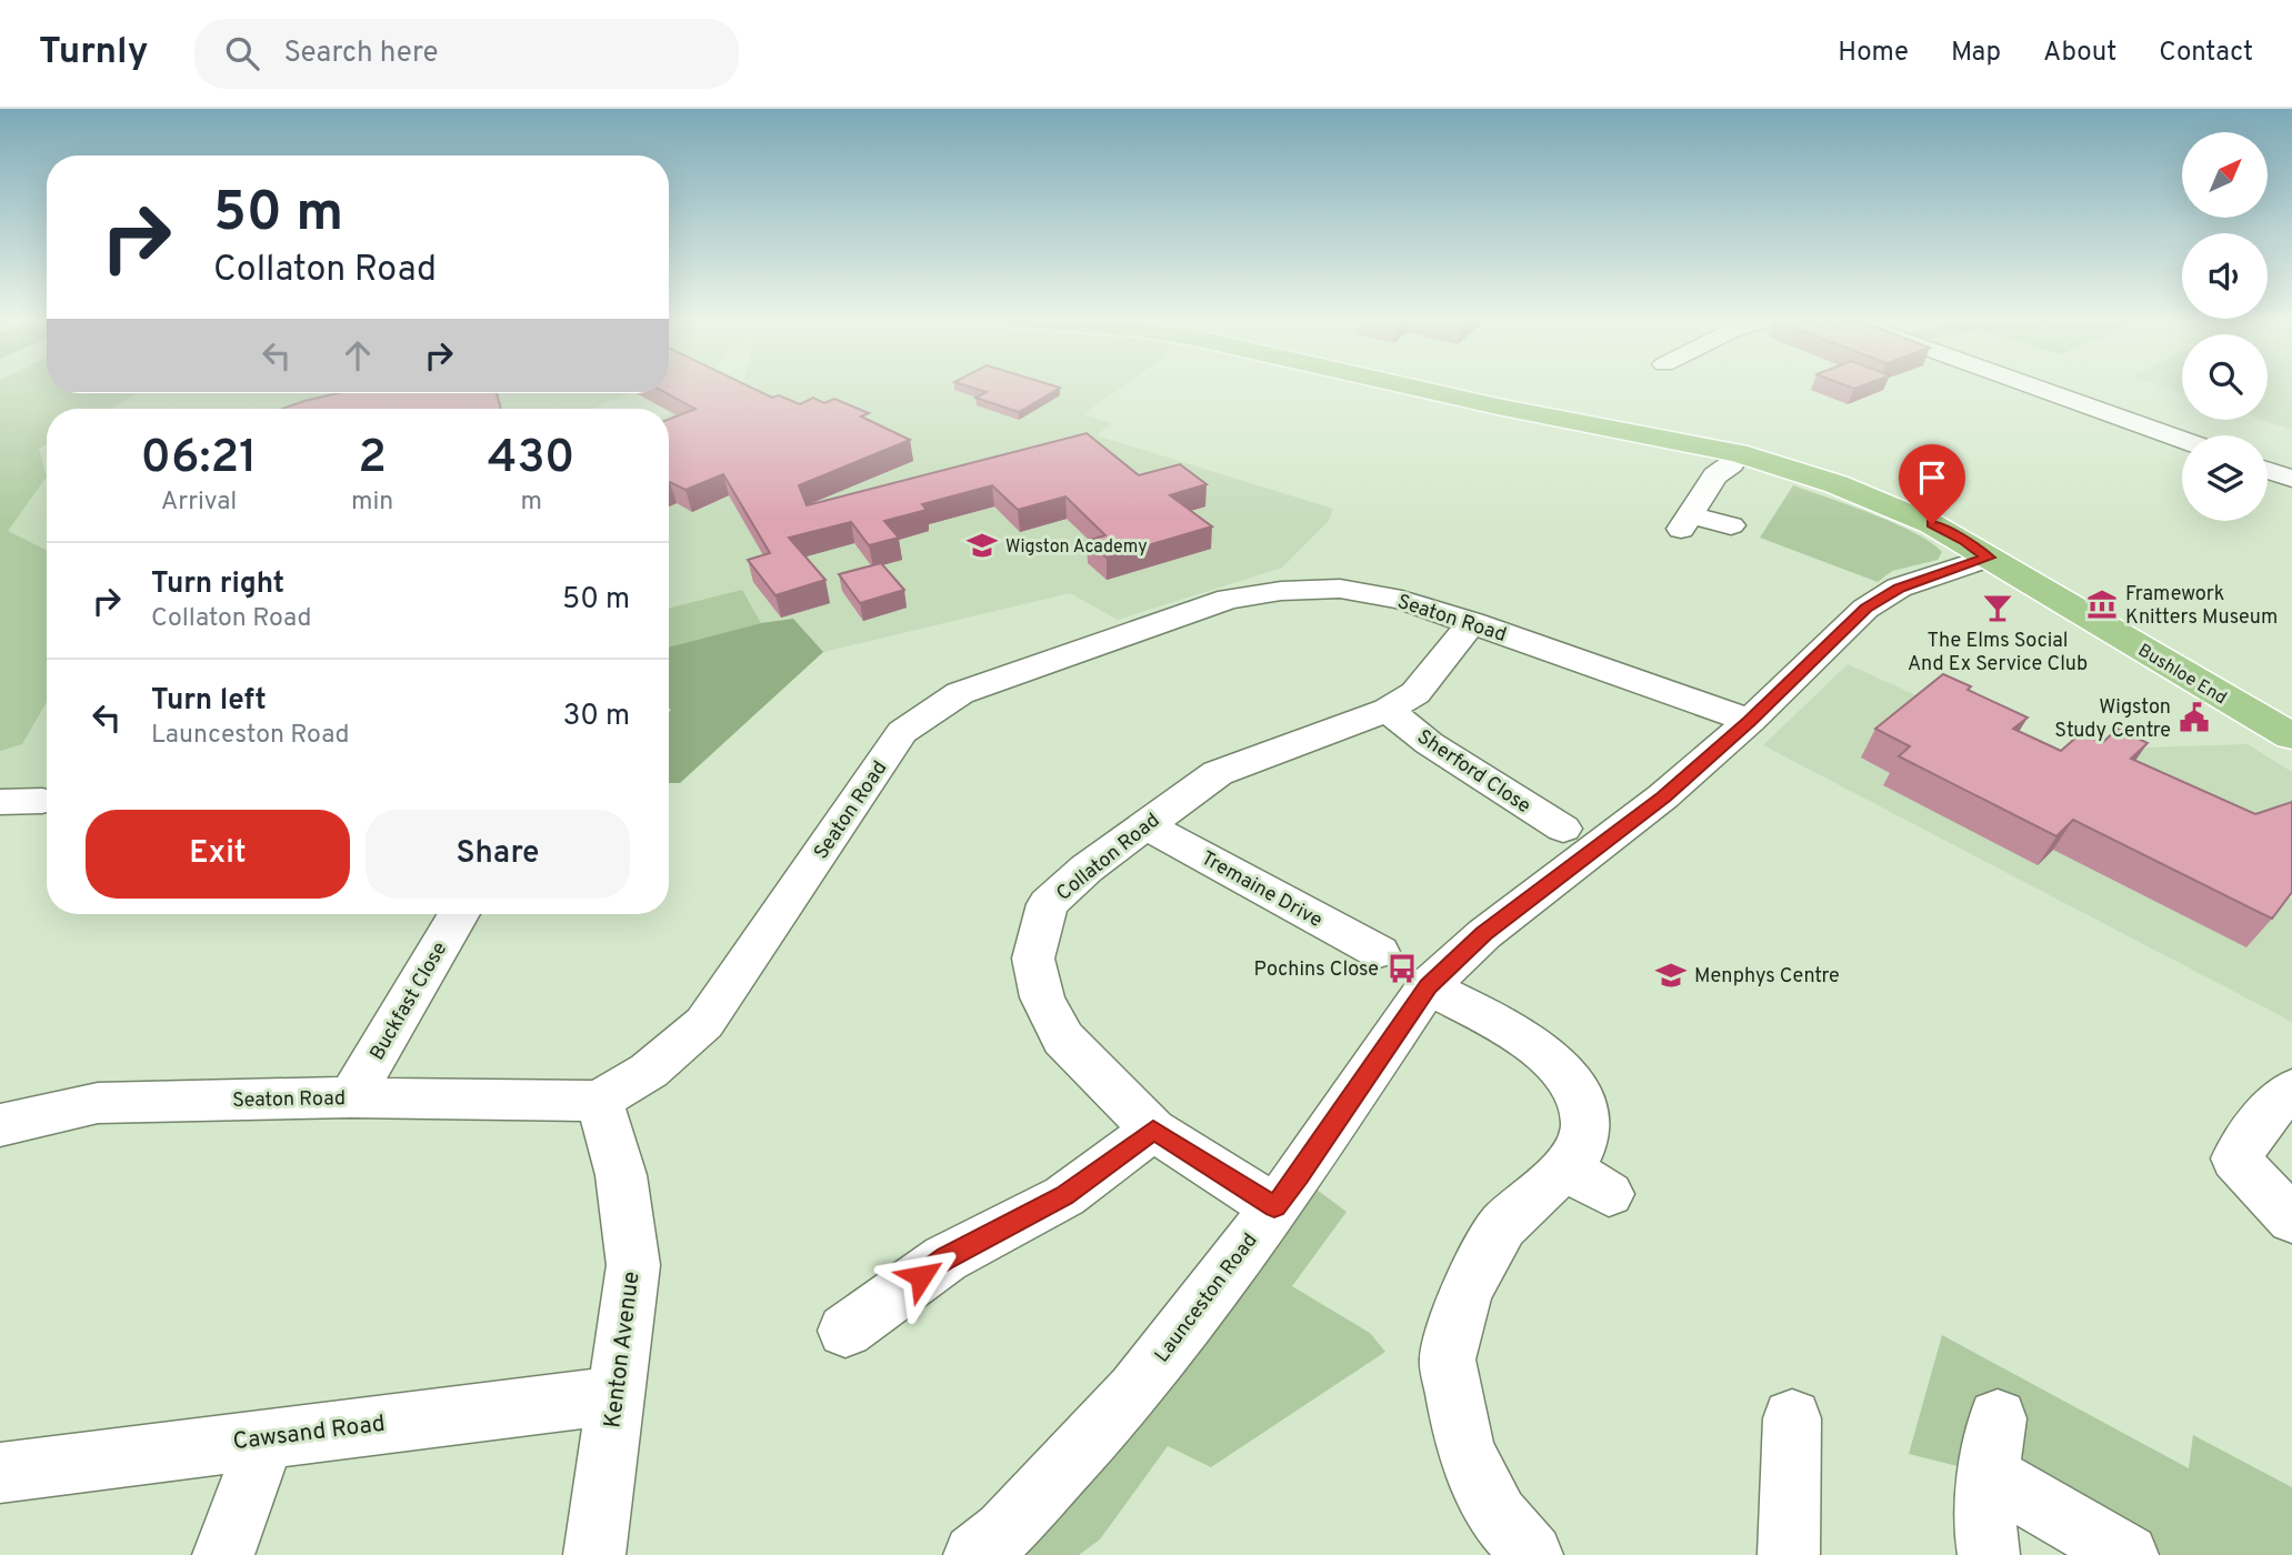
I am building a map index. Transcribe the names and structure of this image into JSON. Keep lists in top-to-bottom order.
{
  "streets": {
    "main road": ["Bushloe End"],
    "street": [
      "Seaton Road",
      "Sherford Close",
      "Collaton Road",
      "Tremaine Drive",
      "Buckfast Close",
      "Launceston Road",
      "Kenton Avenue",
      "Cawsand Road"
    ]
  },
  "crossings": [
    ["Seaton Road", "Collaton Road"],
    ["Seaton Road", "Buckfast Close"],
    ["Seaton Road", "Launceston Road"],
    ["Seaton Road", "Kenton Avenue"],
    ["Bushloe End", "Launceston Road"],
    ["Sherford Close", "Collaton Road"],
    ["Collaton Road", "Tremaine Drive"],
    ["Collaton Road", "Launceston Road"],
    ["Kenton Avenue", "Cawsand Road"]
  ],
  "places": {
    "school or university": ["Wigston Academy", "Menphys Centre"],
    "museum": ["Framework Knitters Museum"],
    "bar": ["The Elms Social And Ex Service Club"],
    "public building": ["Wigston Study Centre"],
    "bus stop": ["Pochins Close"]
  },
  "north": "top right",
  "page": {
    "header": "Turnly",
    "search": "Search here",
    "nav": [
      "Home",
      "Map",
      "About",
      "Contact"
    ],
    "turn": ["50 m", "Collaton Road"],
    "eta": [
      "06:21",
      "Arrival",
      "2",
      "min",
      "430",
      "m"
    ],
    "list": [
      {
        "name": "Turn right",
        "note": "Collaton Road",
        "value": "50 m"
      },
      {
        "name": "Turn left",
        "note": "Launceston Road",
        "value": "30 m"
      }
    ],
    "buttons": ["Exit", "Share"]
  }
}
